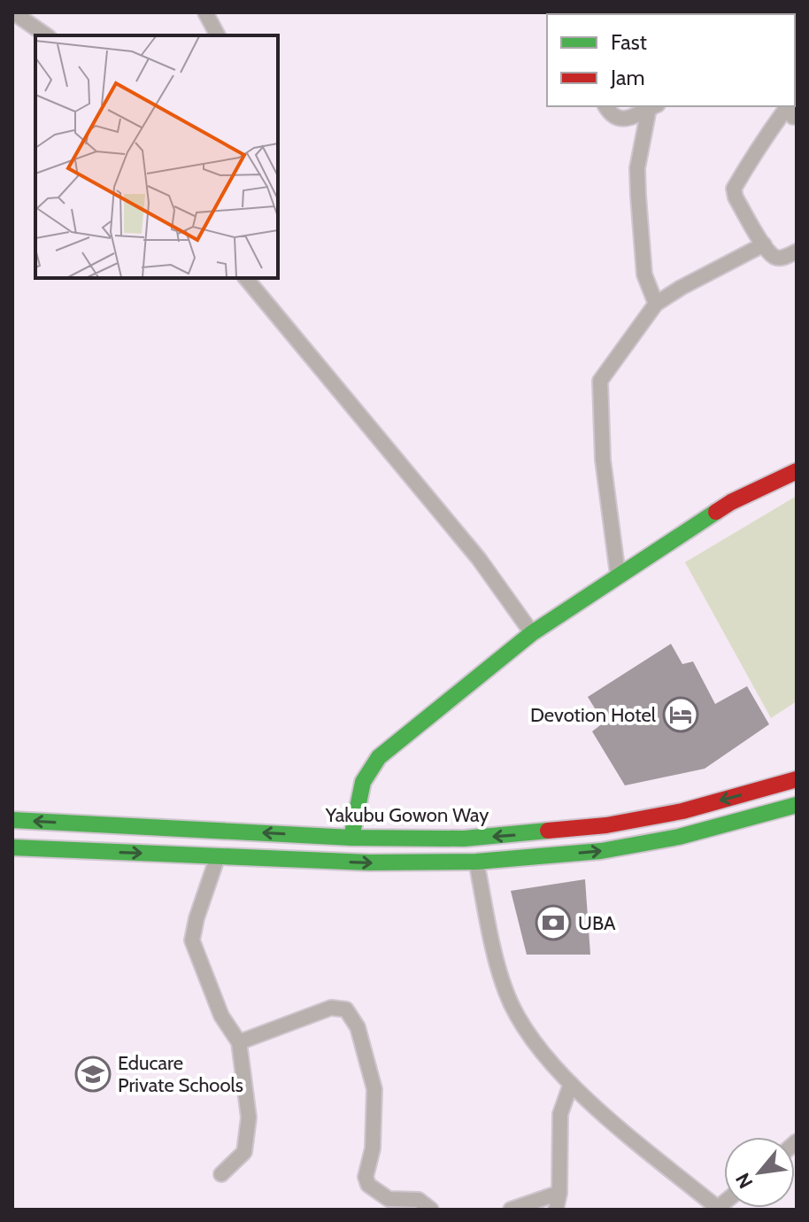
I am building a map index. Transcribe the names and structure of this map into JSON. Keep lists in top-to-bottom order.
{
  "streets": {
    "main road": ["Yakubu Gowon Way"]
  },
  "places": {
    "hotel": ["Devotion Hotel"],
    "bank": ["UBA"],
    "school or university": ["Educare Private Schools"]
  },
  "legend": ["Fast", "Jam"],
  "north": "bottom left"
}
